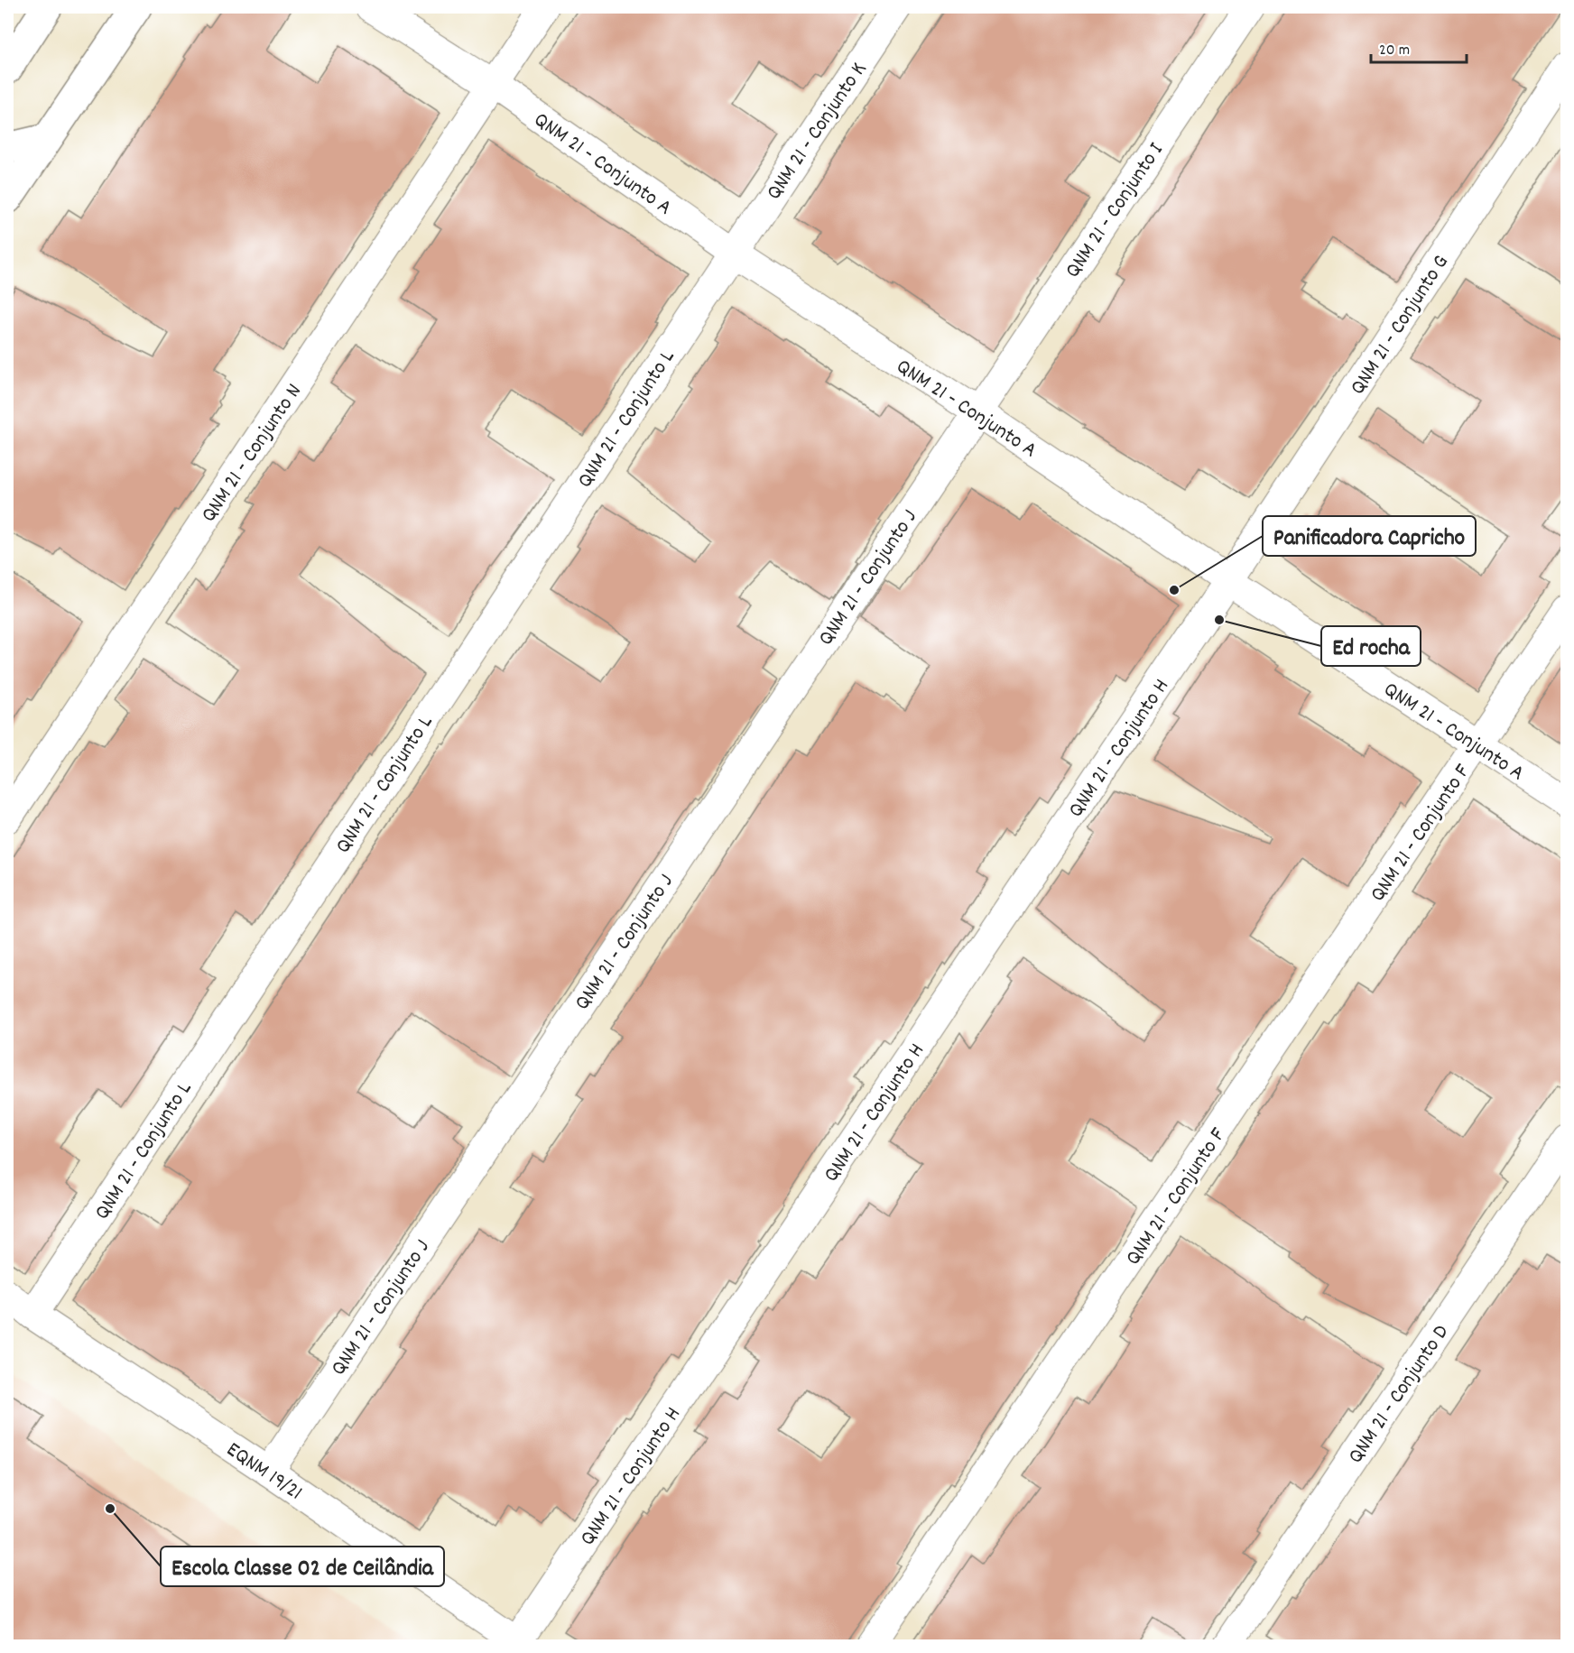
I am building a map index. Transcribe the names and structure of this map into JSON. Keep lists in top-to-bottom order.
{
  "streets": {
    "street": [
      "QNM 21 - Conjunto K",
      "QNM 21 - Conjunto A",
      "QNM 21 - Conjunto I",
      "QNM 21 - Conjunto G",
      "QNM 21 - Conjunto L",
      "QNM 21 - Conjunto N",
      "QNM 21 - Conjunto J",
      "QNM 21 - Conjunto H",
      "QNM 21 - Conjunto F",
      "QNM 21 - Conjunto D",
      "EQNM 19/21"
    ]
  },
  "crossings": [
    ["QNM 21 - Conjunto K", "QNM 21 - Conjunto A"],
    ["QNM 21 - Conjunto K", "QNM 21 - Conjunto L"],
    ["QNM 21 - Conjunto A", "QNM 21 - Conjunto I"],
    ["QNM 21 - Conjunto A", "QNM 21 - Conjunto G"],
    ["QNM 21 - Conjunto A", "QNM 21 - Conjunto L"],
    ["QNM 21 - Conjunto A", "QNM 21 - Conjunto N"],
    ["QNM 21 - Conjunto A", "QNM 21 - Conjunto J"],
    ["QNM 21 - Conjunto A", "QNM 21 - Conjunto H"],
    ["QNM 21 - Conjunto A", "QNM 21 - Conjunto F"],
    ["QNM 21 - Conjunto I", "QNM 21 - Conjunto J"],
    ["QNM 21 - Conjunto G", "QNM 21 - Conjunto H"],
    ["QNM 21 - Conjunto L", "EQNM 19/21"],
    ["QNM 21 - Conjunto J", "EQNM 19/21"],
    ["QNM 21 - Conjunto H", "EQNM 19/21"]
  ],
  "places": ["Panificadora Capricho", "Ed rocha", "Escola Classe 02 de Ceilândia"],
  "scale_bar": "20 m"
}
